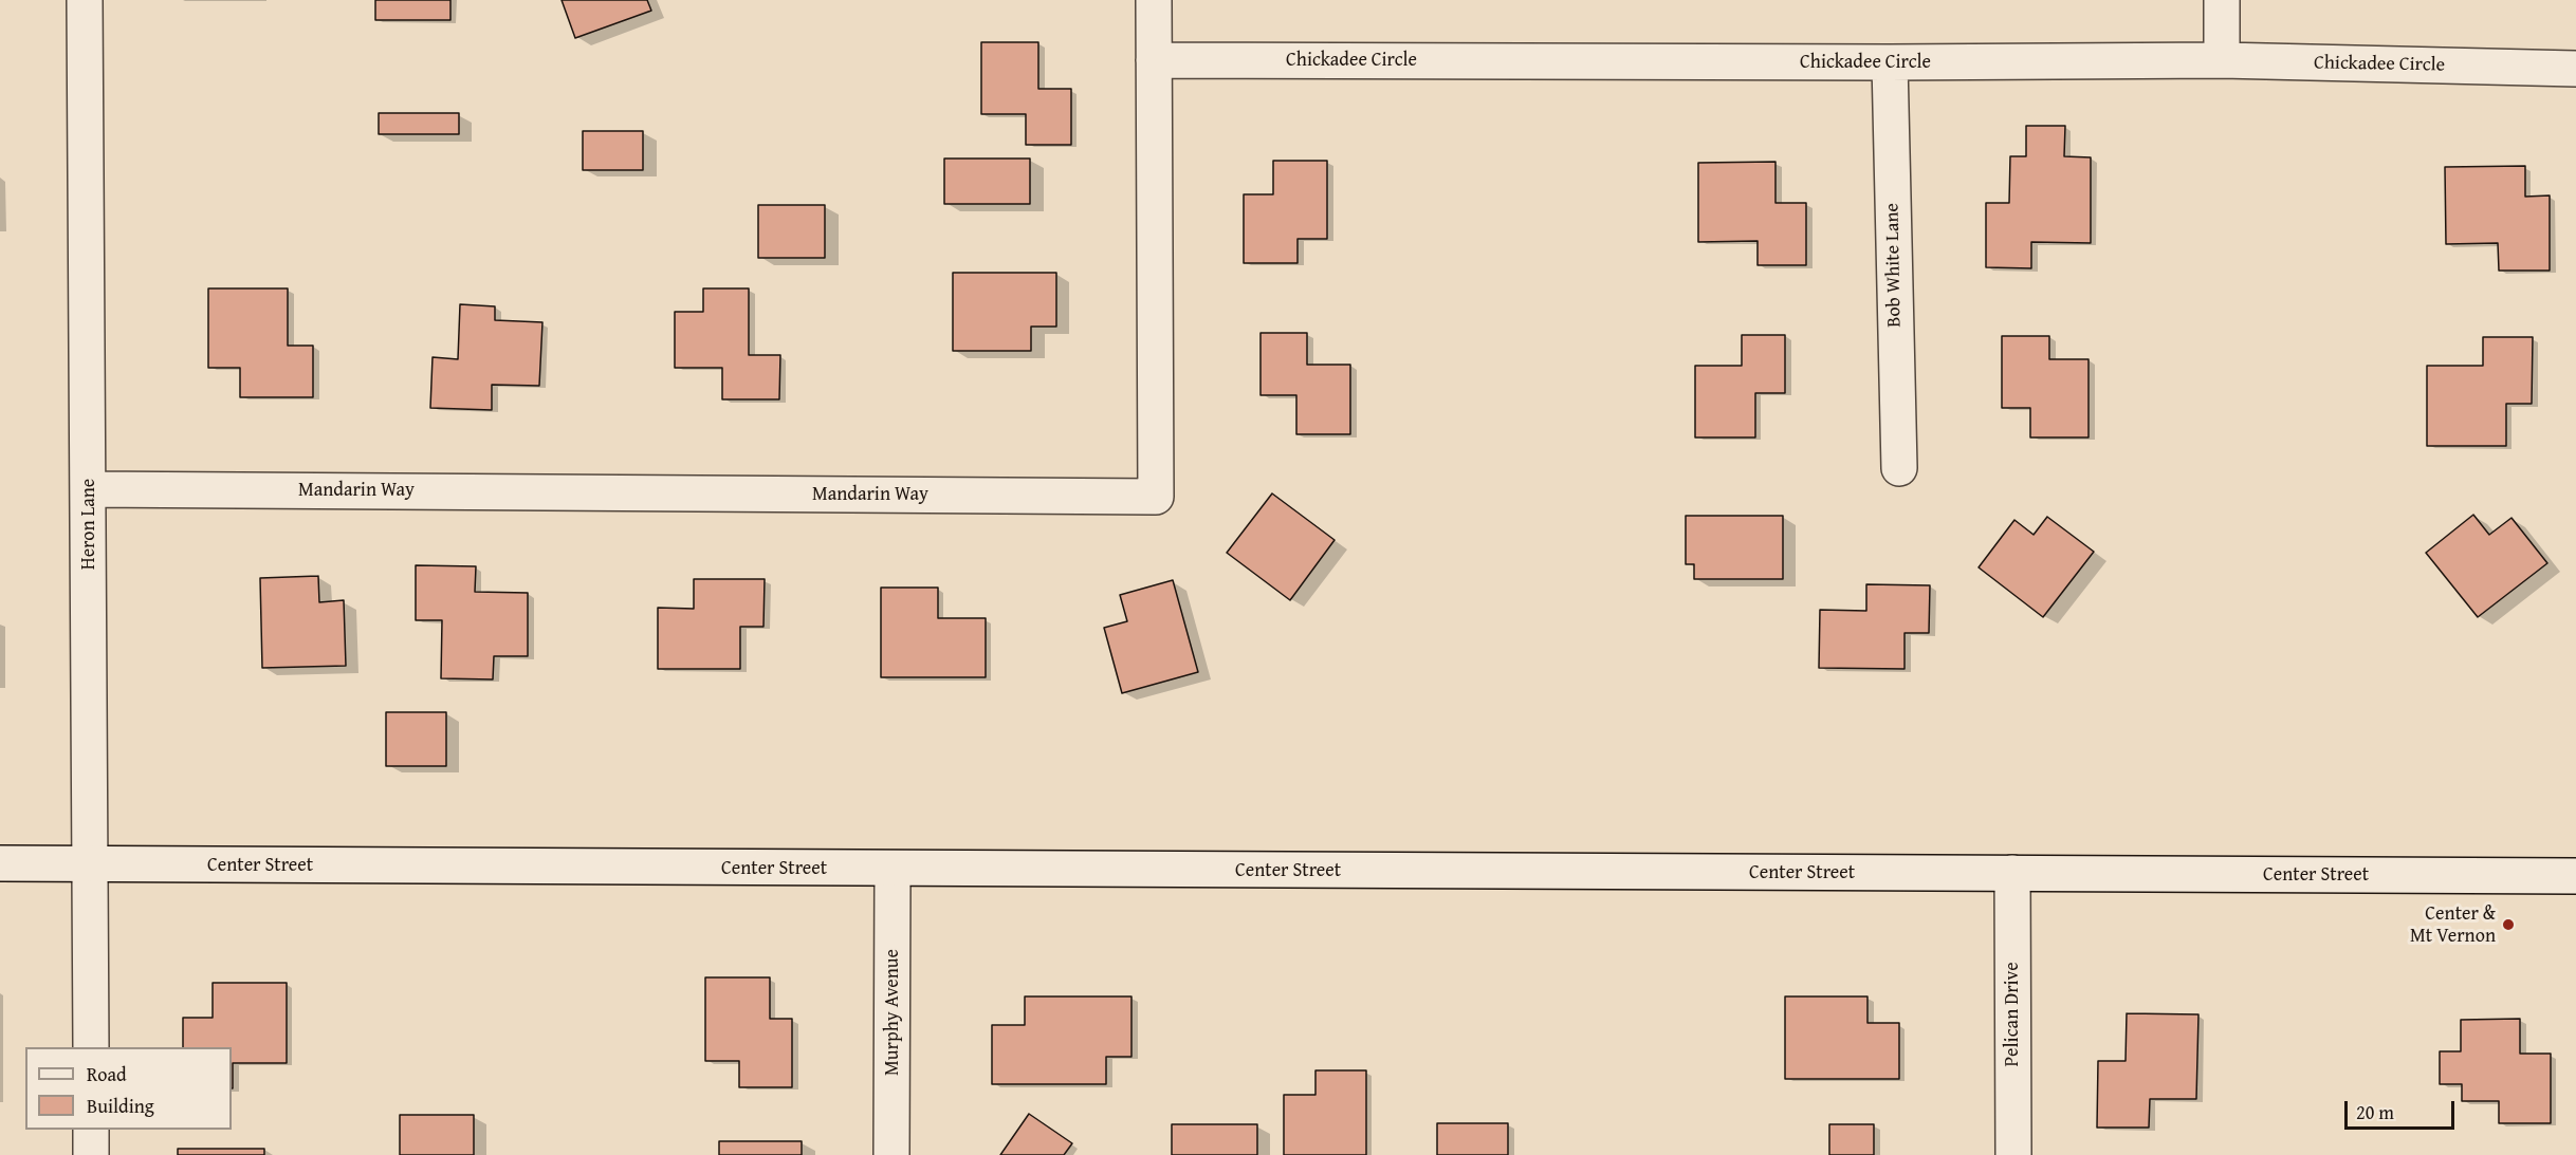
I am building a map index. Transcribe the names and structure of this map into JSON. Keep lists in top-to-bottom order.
{
  "streets": {
    "street": [
      "Chickadee Circle",
      "Bob White Lane",
      "Mandarin Way",
      "Heron Lane",
      "Center Street",
      "Murphy Avenue",
      "Pelican Drive"
    ]
  },
  "crossings": [
    ["Chickadee Circle", "Bob White Lane"],
    ["Chickadee Circle", "Mandarin Way"],
    ["Mandarin Way", "Heron Lane"],
    ["Heron Lane", "Center Street"],
    ["Center Street", "Murphy Avenue"],
    ["Center Street", "Pelican Drive"]
  ],
  "places": ["Center & Mt Vernon"],
  "legend": ["Road", "Building"],
  "scale_bar": "20 m"
}
